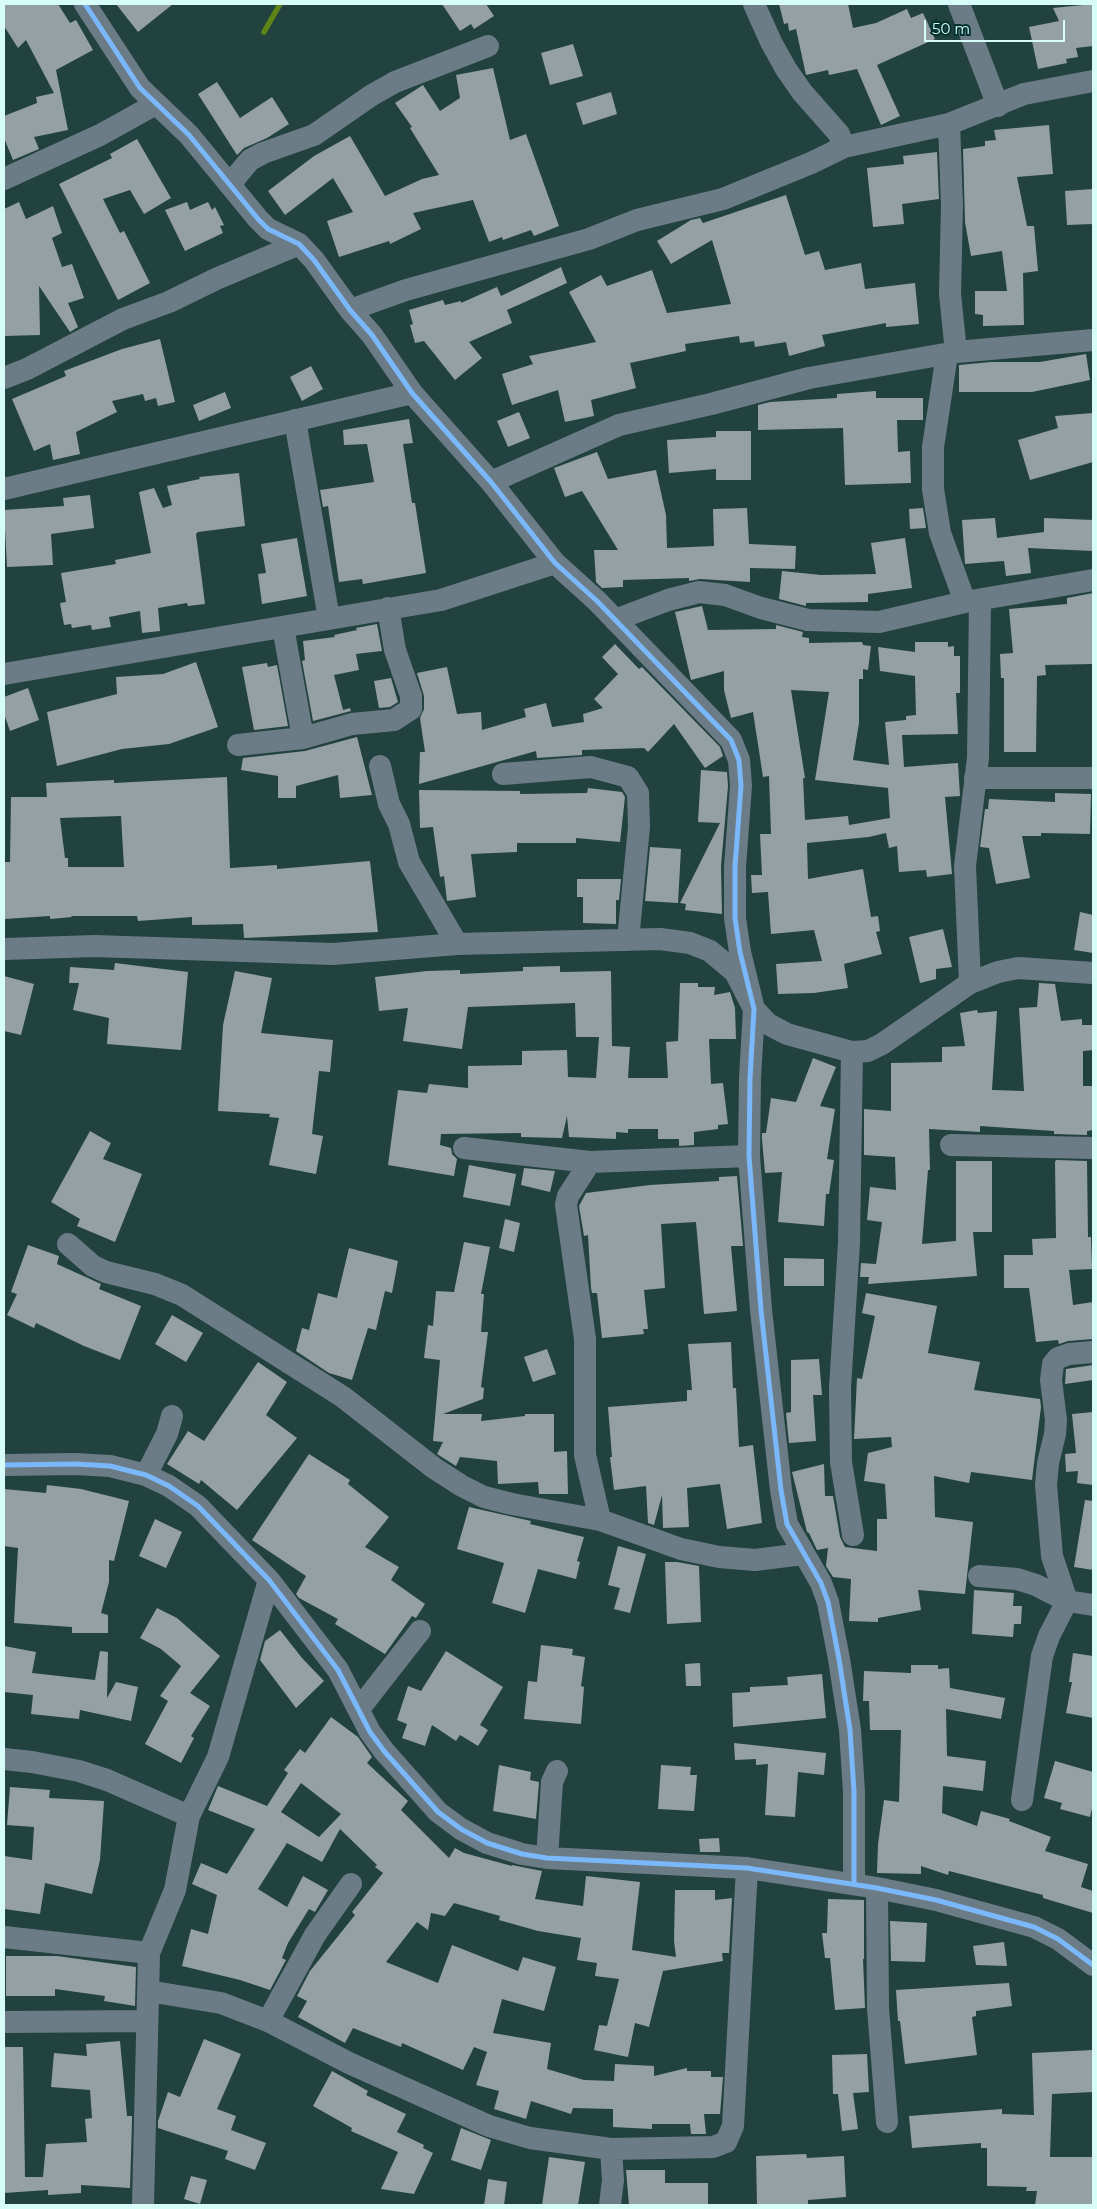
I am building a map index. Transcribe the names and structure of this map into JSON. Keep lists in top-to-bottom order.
{
  "scale_bar": "50 m"
}
